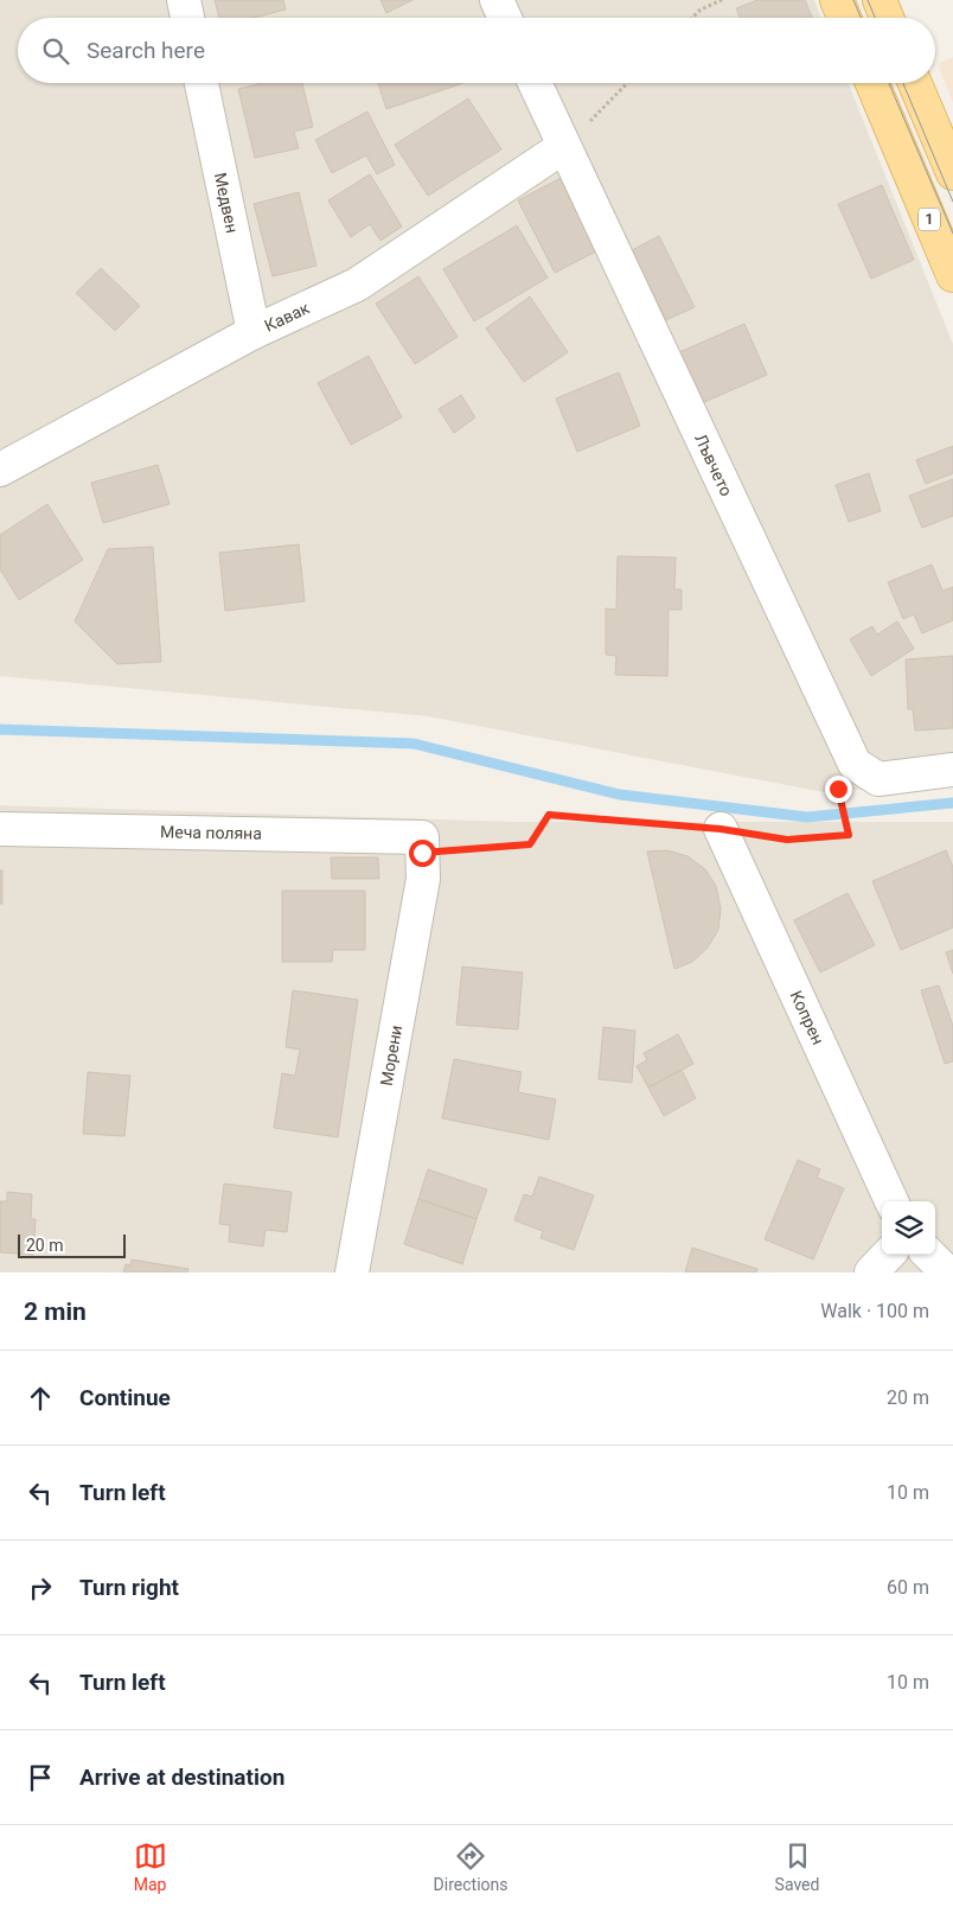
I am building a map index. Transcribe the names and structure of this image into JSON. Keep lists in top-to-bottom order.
{
  "streets": {
    "main road": ["1"],
    "street": [
      "Медвен",
      "Кавак",
      "Лъвчето",
      "Меча поляна",
      "Копрен",
      "Морени"
    ]
  },
  "crossings": [
    ["Медвен", "Кавак"],
    ["Кавак", "Лъвчето"],
    ["Меча поляна", "Морени"]
  ],
  "scale_bar": "20 m",
  "page": {
    "search": "Search here",
    "scale": "20 m",
    "heading": ["2 min", "Walk · 100 m"],
    "list": [
      ["Continue", "20 m"],
      ["Turn left", "10 m"],
      ["Turn right", "60 m"],
      ["Turn left", "10 m"],
      "Arrive at destination"
    ],
    "nav": ["Map", "Directions", "Saved"]
  }
}
